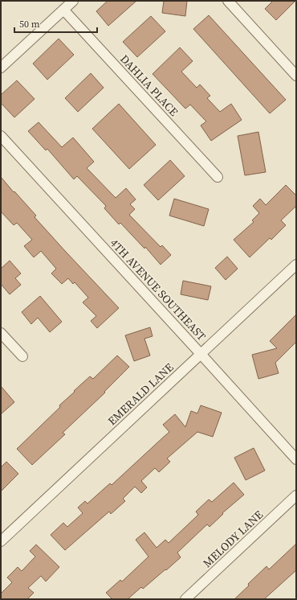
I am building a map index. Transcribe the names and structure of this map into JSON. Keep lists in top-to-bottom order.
{
  "streets": {
    "street": [
      "DAHLIA PLACE",
      "4TH AVENUE SOUTHEAST",
      "EMERALD LANE",
      "MELODY LANE"
    ]
  },
  "crossings": [
    ["4TH AVENUE SOUTHEAST", "EMERALD LANE"]
  ],
  "scale_bar": "50 m"
}
